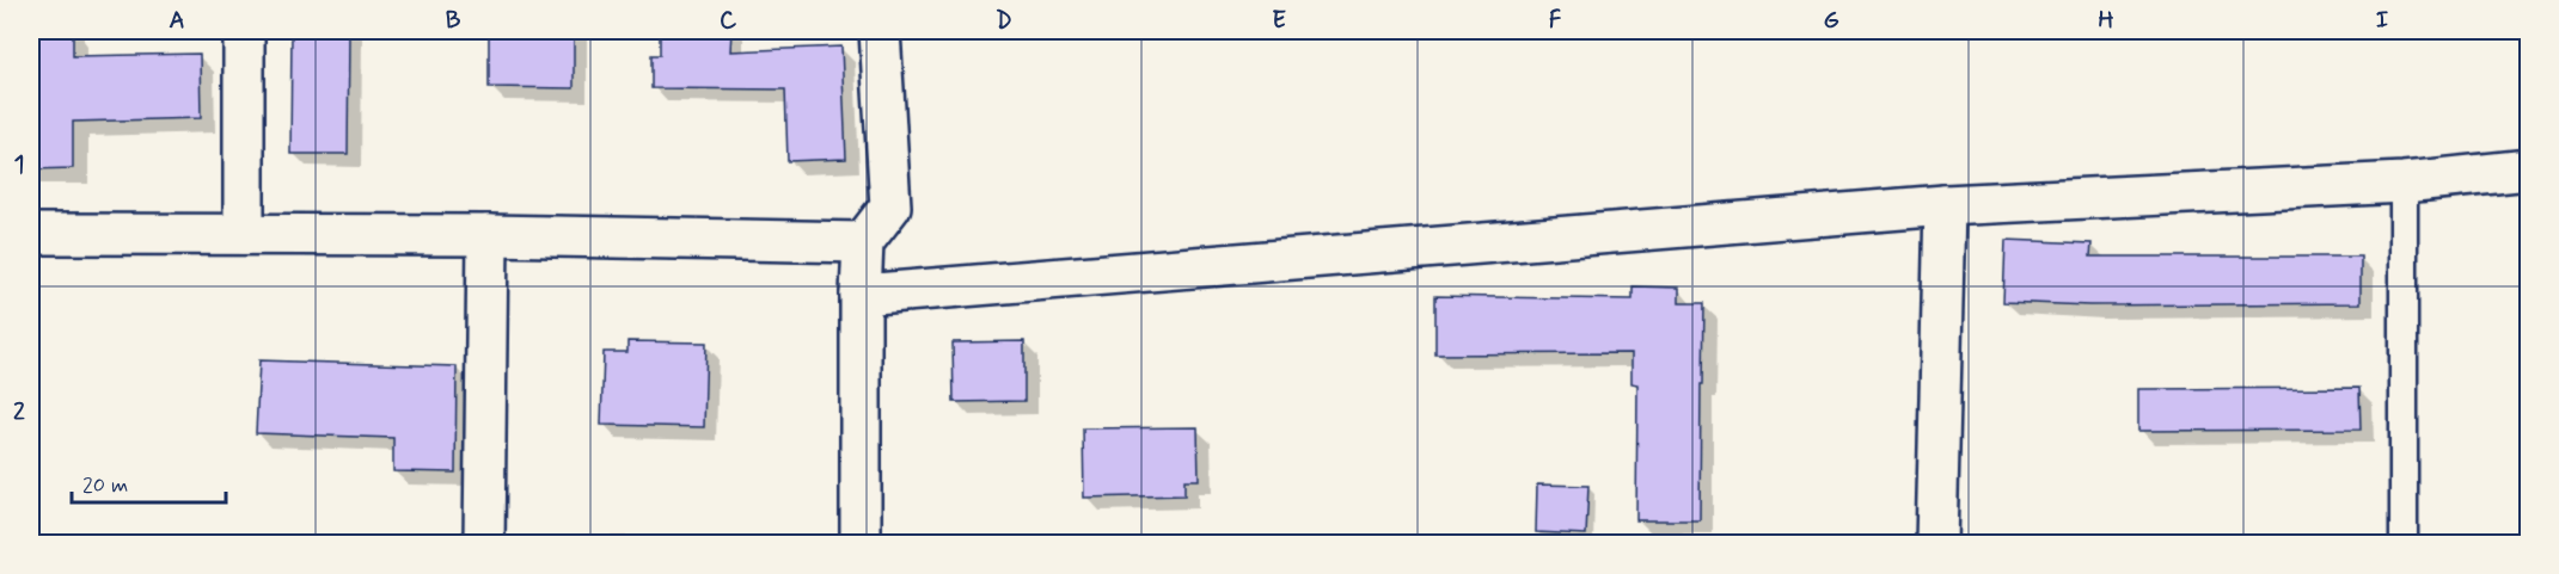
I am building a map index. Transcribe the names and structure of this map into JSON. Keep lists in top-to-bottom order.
{
  "scale_bar": "20 m",
  "grid": {
    "columns": [
      "A",
      "B",
      "C",
      "D",
      "E",
      "F",
      "G",
      "H",
      "I"
    ],
    "rows": ["1", "2"]
  }
}
